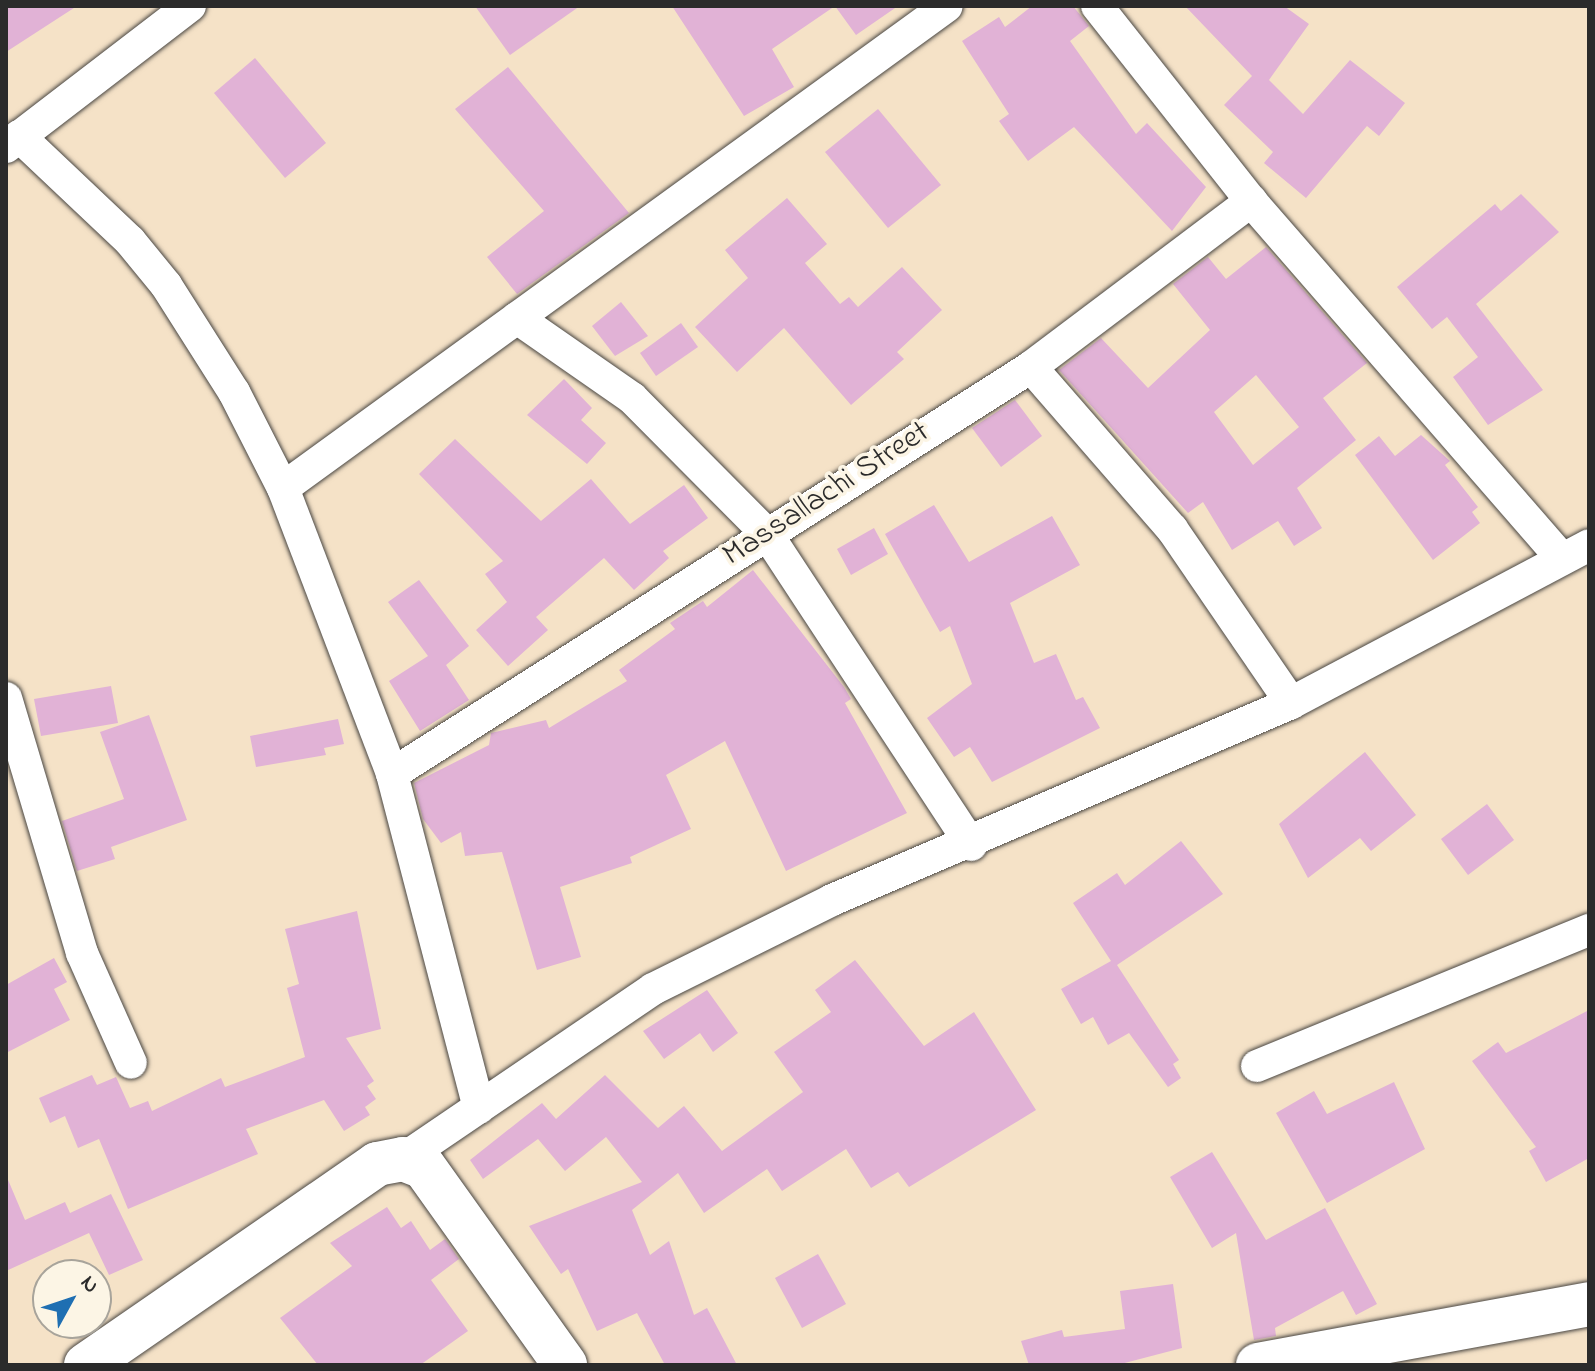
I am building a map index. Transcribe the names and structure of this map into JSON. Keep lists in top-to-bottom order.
{
  "streets": {
    "street": ["Massallachi Street"]
  },
  "north": "top right"
}
